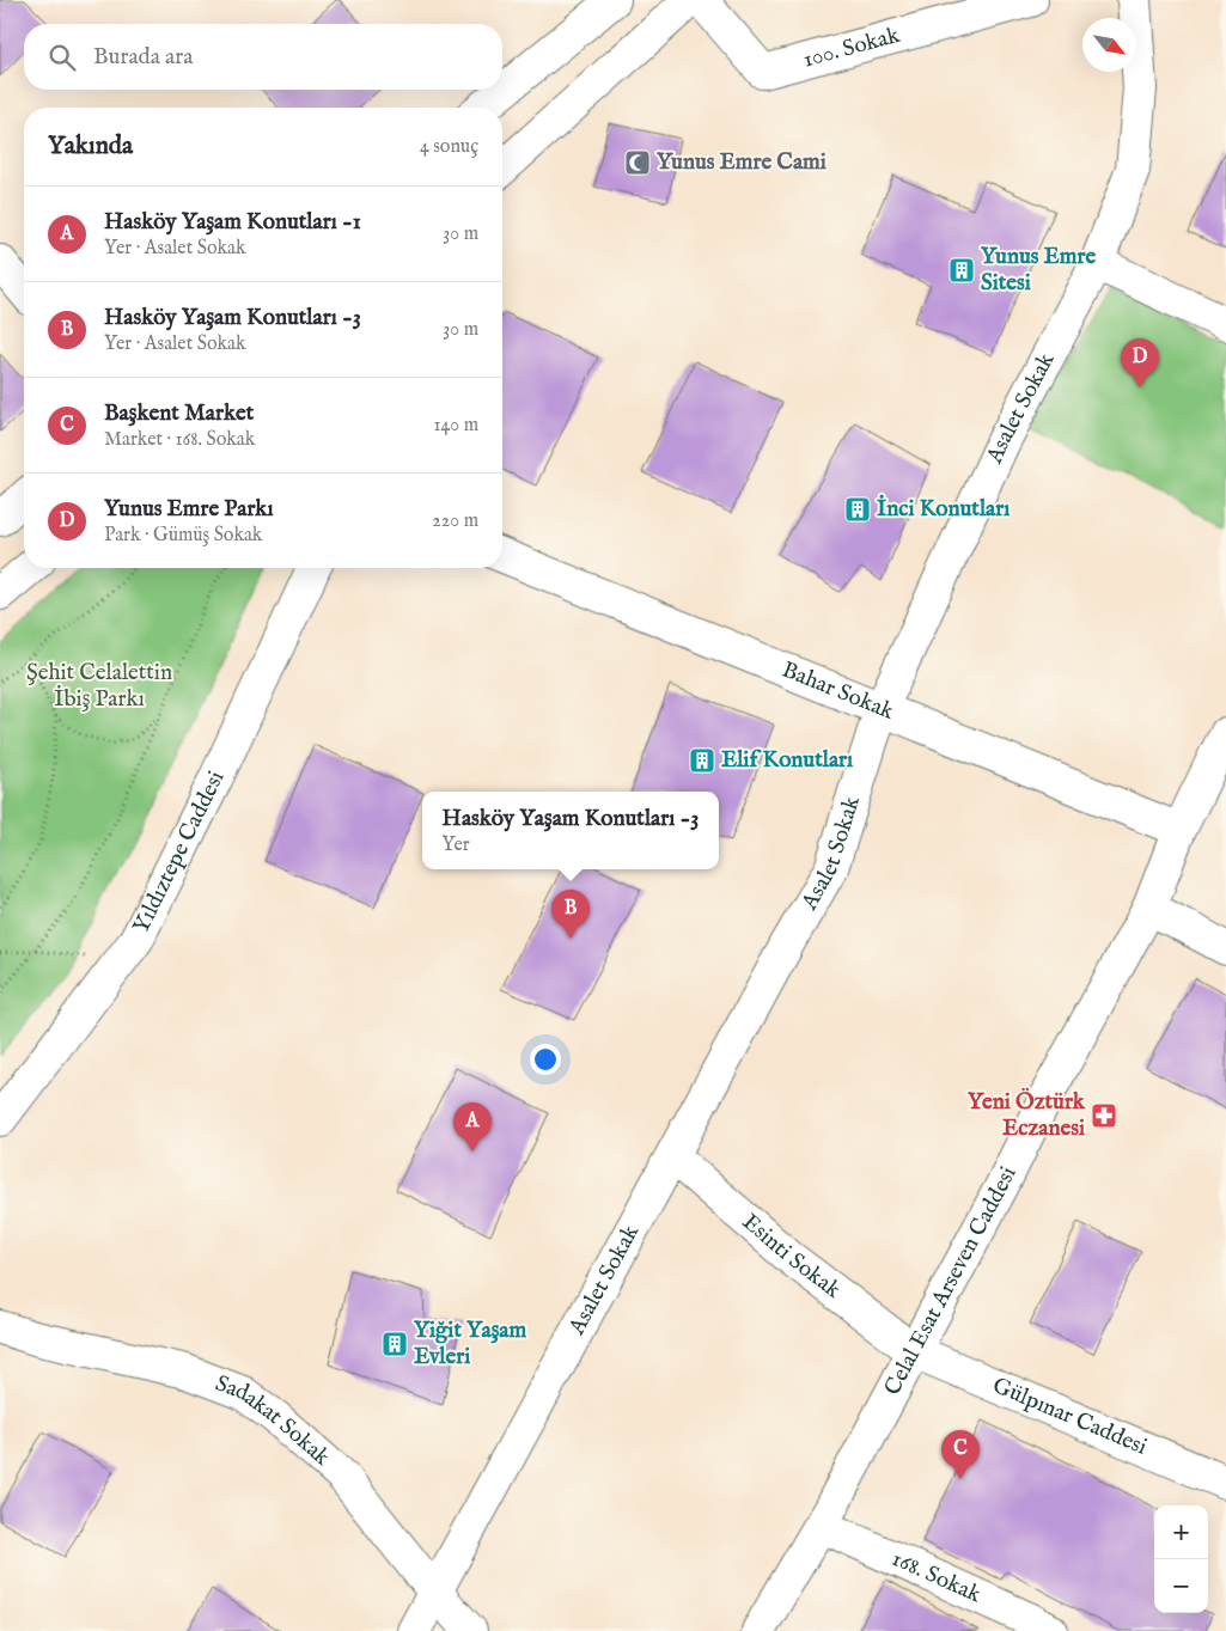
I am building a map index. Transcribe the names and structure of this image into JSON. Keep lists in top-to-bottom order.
{
  "streets": {
    "street": [
      "100. Sokak",
      "Asalet Sokak",
      "Bahar Sokak",
      "Yıldıztepe Caddesi",
      "Esinti Sokak",
      "Celal Esat Arseven Caddesi",
      "Gülpınar Caddesi",
      "Sadakat Sokak",
      "168. Sokak"
    ]
  },
  "crossings": [
    ["Asalet Sokak", "Bahar Sokak"],
    ["Asalet Sokak", "Esinti Sokak"],
    ["Asalet Sokak", "Sadakat Sokak"],
    ["Bahar Sokak", "Celal Esat Arseven Caddesi"],
    ["Esinti Sokak", "Celal Esat Arseven Caddesi"],
    ["Esinti Sokak", "Gülpınar Caddesi"],
    ["Celal Esat Arseven Caddesi", "Gülpınar Caddesi"],
    ["Celal Esat Arseven Caddesi", "168. Sokak"]
  ],
  "parks": ["Şehit Celalettin İbiş Parkı"],
  "places": {
    "mosque": ["Yunus Emre Cami"],
    "building": [
      "Yunus Emre Sitesi",
      "İnci Konutları",
      "Elif Konutları",
      "Yiğit Yaşam Evleri"
    ],
    "pharmacy": ["Yeni Öztürk Eczanesi"]
  },
  "north": "bottom right",
  "page": {
    "search": "Burada ara",
    "heading": ["Yakında", "4 sonuç"],
    "list": [
      {
        "mark": "A",
        "name": "Hasköy Yaşam Konutları -1",
        "note": "Yer · Asalet Sokak",
        "value": "30 m"
      },
      {
        "mark": "B",
        "name": "Hasköy Yaşam Konutları -3",
        "note": "Yer · Asalet Sokak",
        "value": "30 m"
      },
      {
        "mark": "C",
        "name": "Başkent Market",
        "note": "Market · 168. Sokak",
        "value": "140 m"
      },
      {
        "mark": "D",
        "name": "Yunus Emre Parkı",
        "note": "Park · Gümüş Sokak",
        "value": "220 m"
      }
    ],
    "pins": [
      "D",
      "B",
      "A",
      "C"
    ],
    "popup": ["Hasköy Yaşam Konutları -3", "Yer"],
    "map_buttons": ["+", "−"]
  }
}
